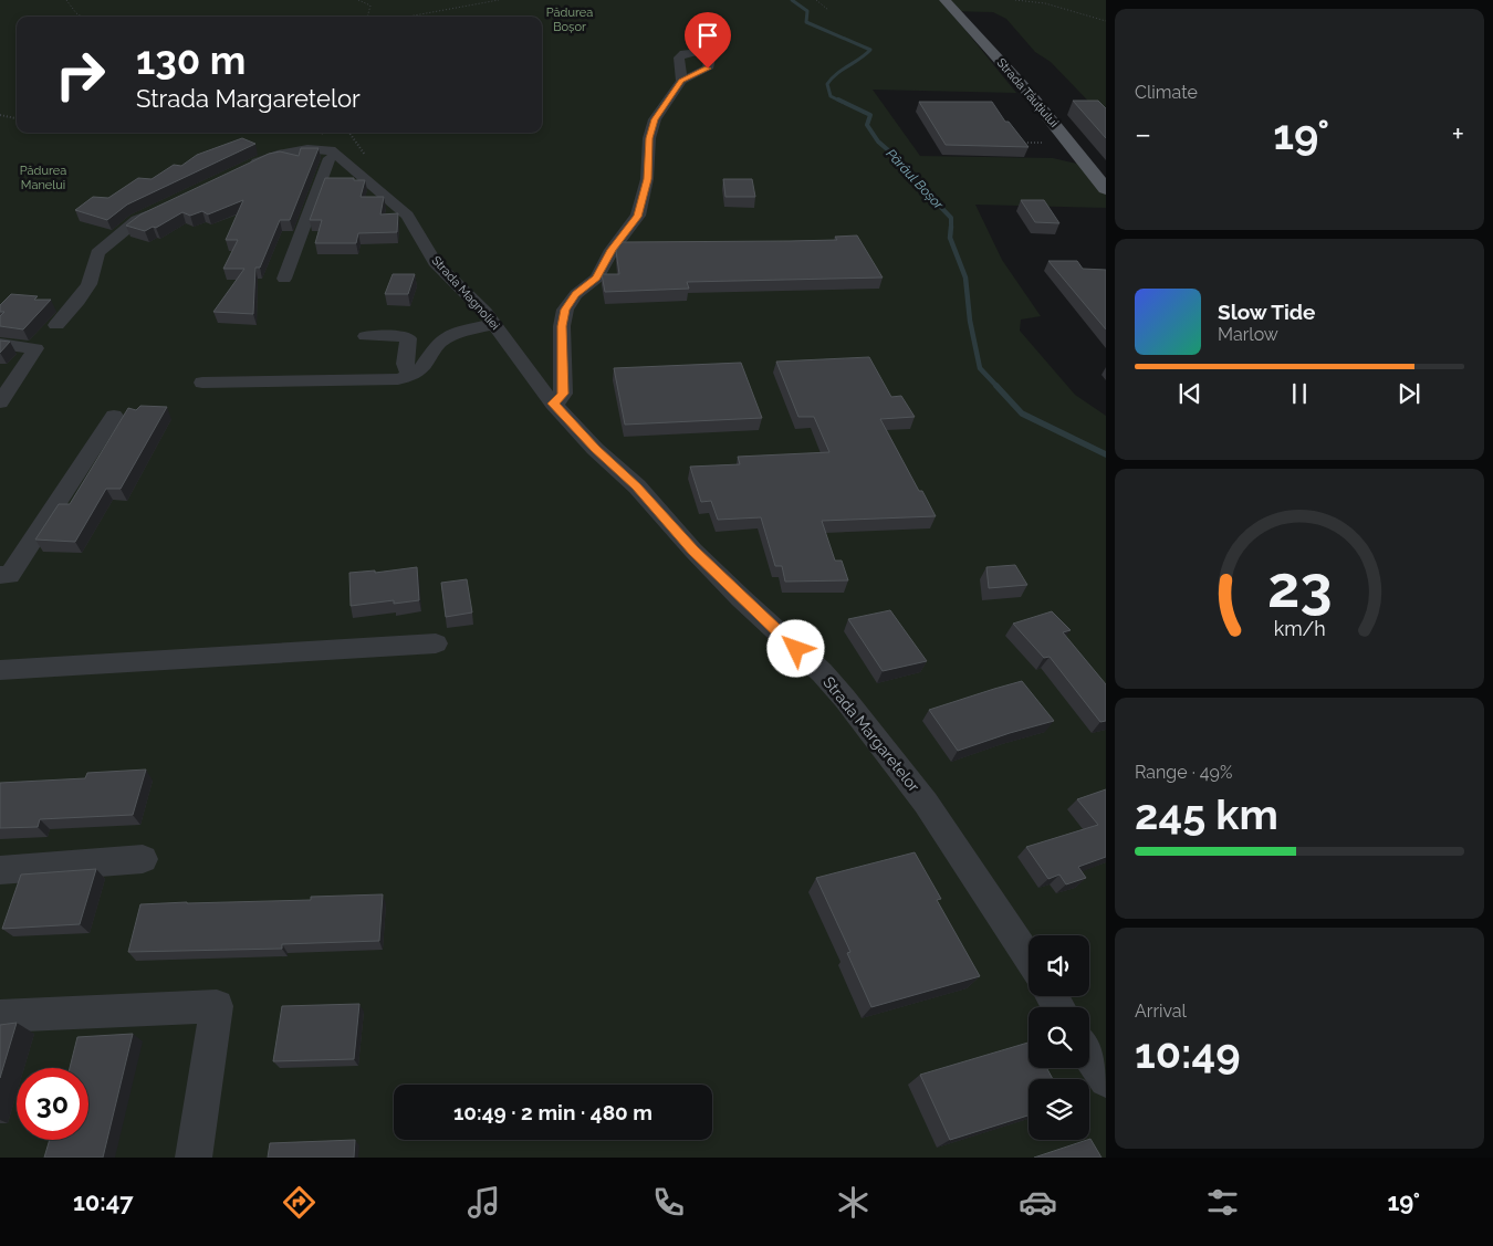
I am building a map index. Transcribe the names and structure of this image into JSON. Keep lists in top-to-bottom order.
{
  "streets": {
    "main road": ["Strada Tăuțiului"],
    "street": ["Strada Magnoliei", "Strada Margaretelor"]
  },
  "crossings": [
    ["Strada Magnoliei", "Strada Margaretelor"]
  ],
  "water": ["Pârâul Boșor"],
  "parks": ["Pădurea Boșor", "Pădurea Manelui"],
  "page": {
    "tile": [
      "Climate",
      ["Range · 49%", "245 km"],
      ["Arrival", "10:49"]
    ],
    "turn": ["130 m", "Strada Margaretelor"],
    "heat": ["−", "19°", "+"],
    "song": ["Slow Tide", "Marlow"],
    "limit": "30",
    "trip": "10:49 · 2 min · 480 m",
    "tabs": ["10:47", "19°"],
    "gauge": ["23", "km/h"]
  }
}
